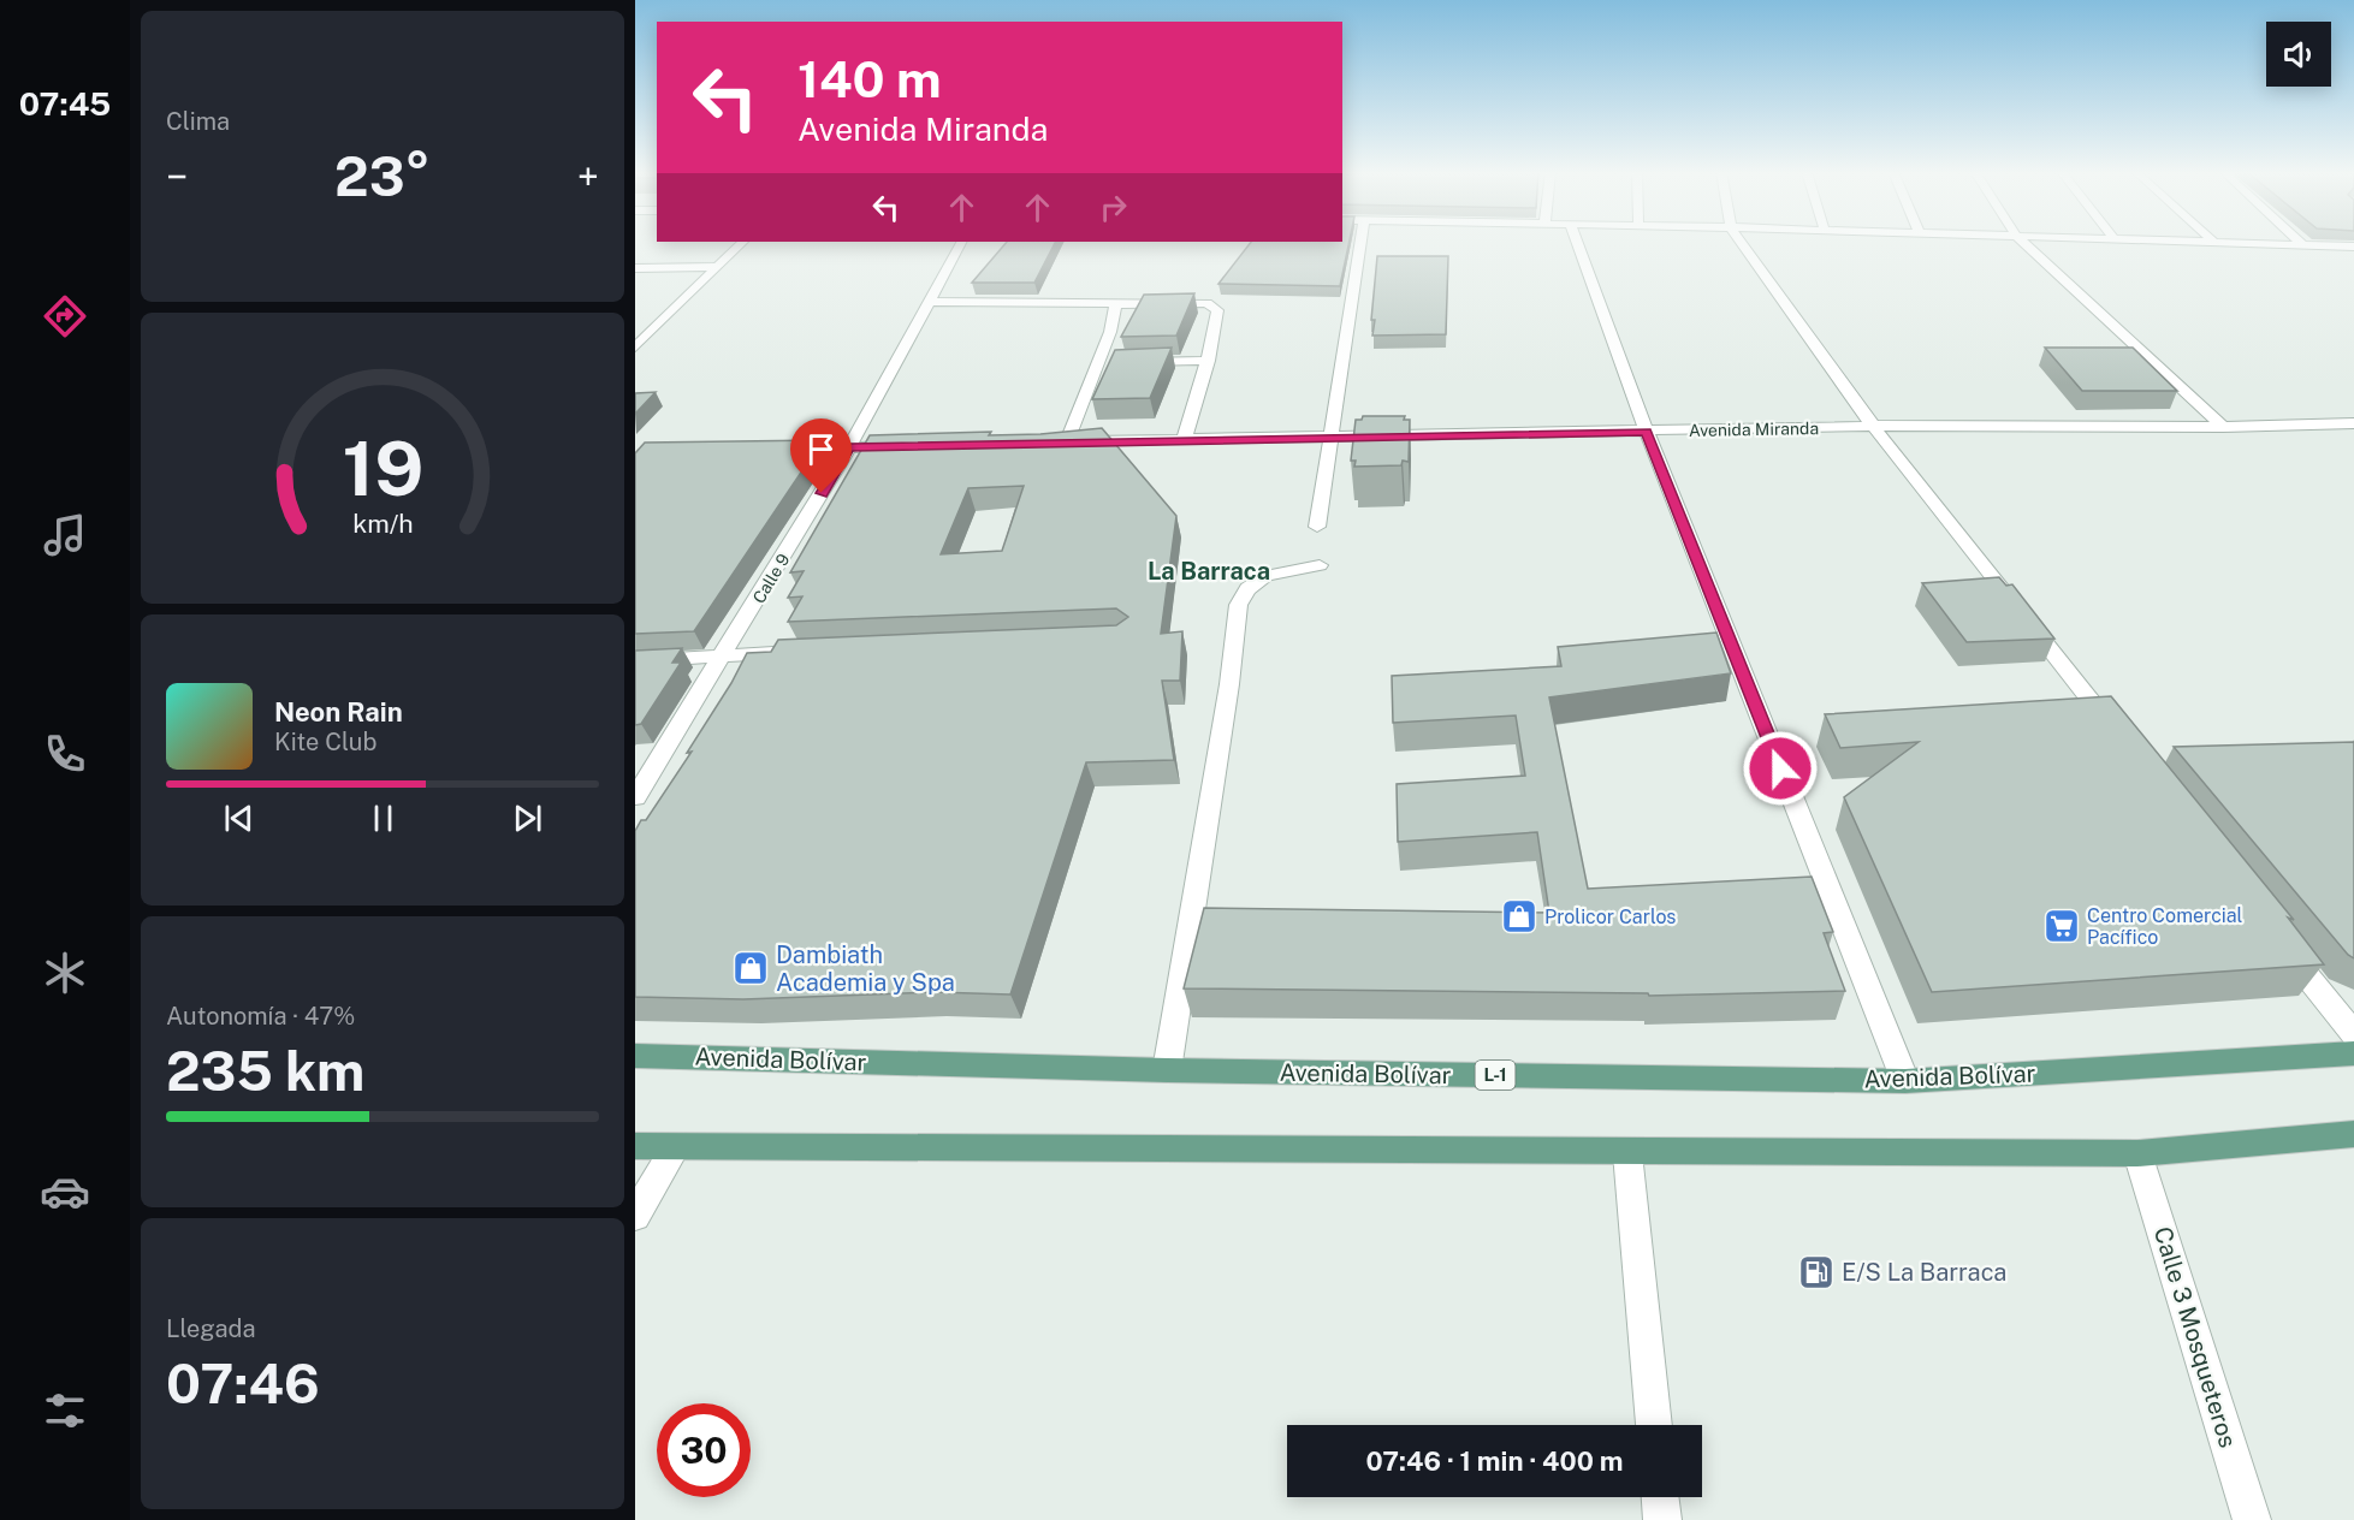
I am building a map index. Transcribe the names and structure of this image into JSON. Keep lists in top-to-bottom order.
{
  "streets": {
    "main road": ["Avenida Bolívar", "L-1"],
    "street": ["Avenida Miranda", "Calle 9", "Calle 3 Mosqueteros"]
  },
  "districts": ["La Barraca"],
  "places": {
    "shop": ["Prolicor Carlos", "Dambiath Academia y Spa"],
    "supermarket": ["Centro Comercial Pacífico"],
    "fuel station": ["E/S La Barraca"]
  },
  "page": {
    "tabs": "07:45",
    "tile": [
      "Clima",
      ["Autonomía · 47%", "235 km"],
      ["Llegada", "07:46"]
    ],
    "turn": ["140 m", "Avenida Miranda"],
    "heat": ["−", "23°", "+"],
    "song": ["Neon Rain", "Kite Club"],
    "limit": "30",
    "trip": "07:46 · 1 min · 400 m",
    "gauge": ["19", "km/h"]
  }
}
